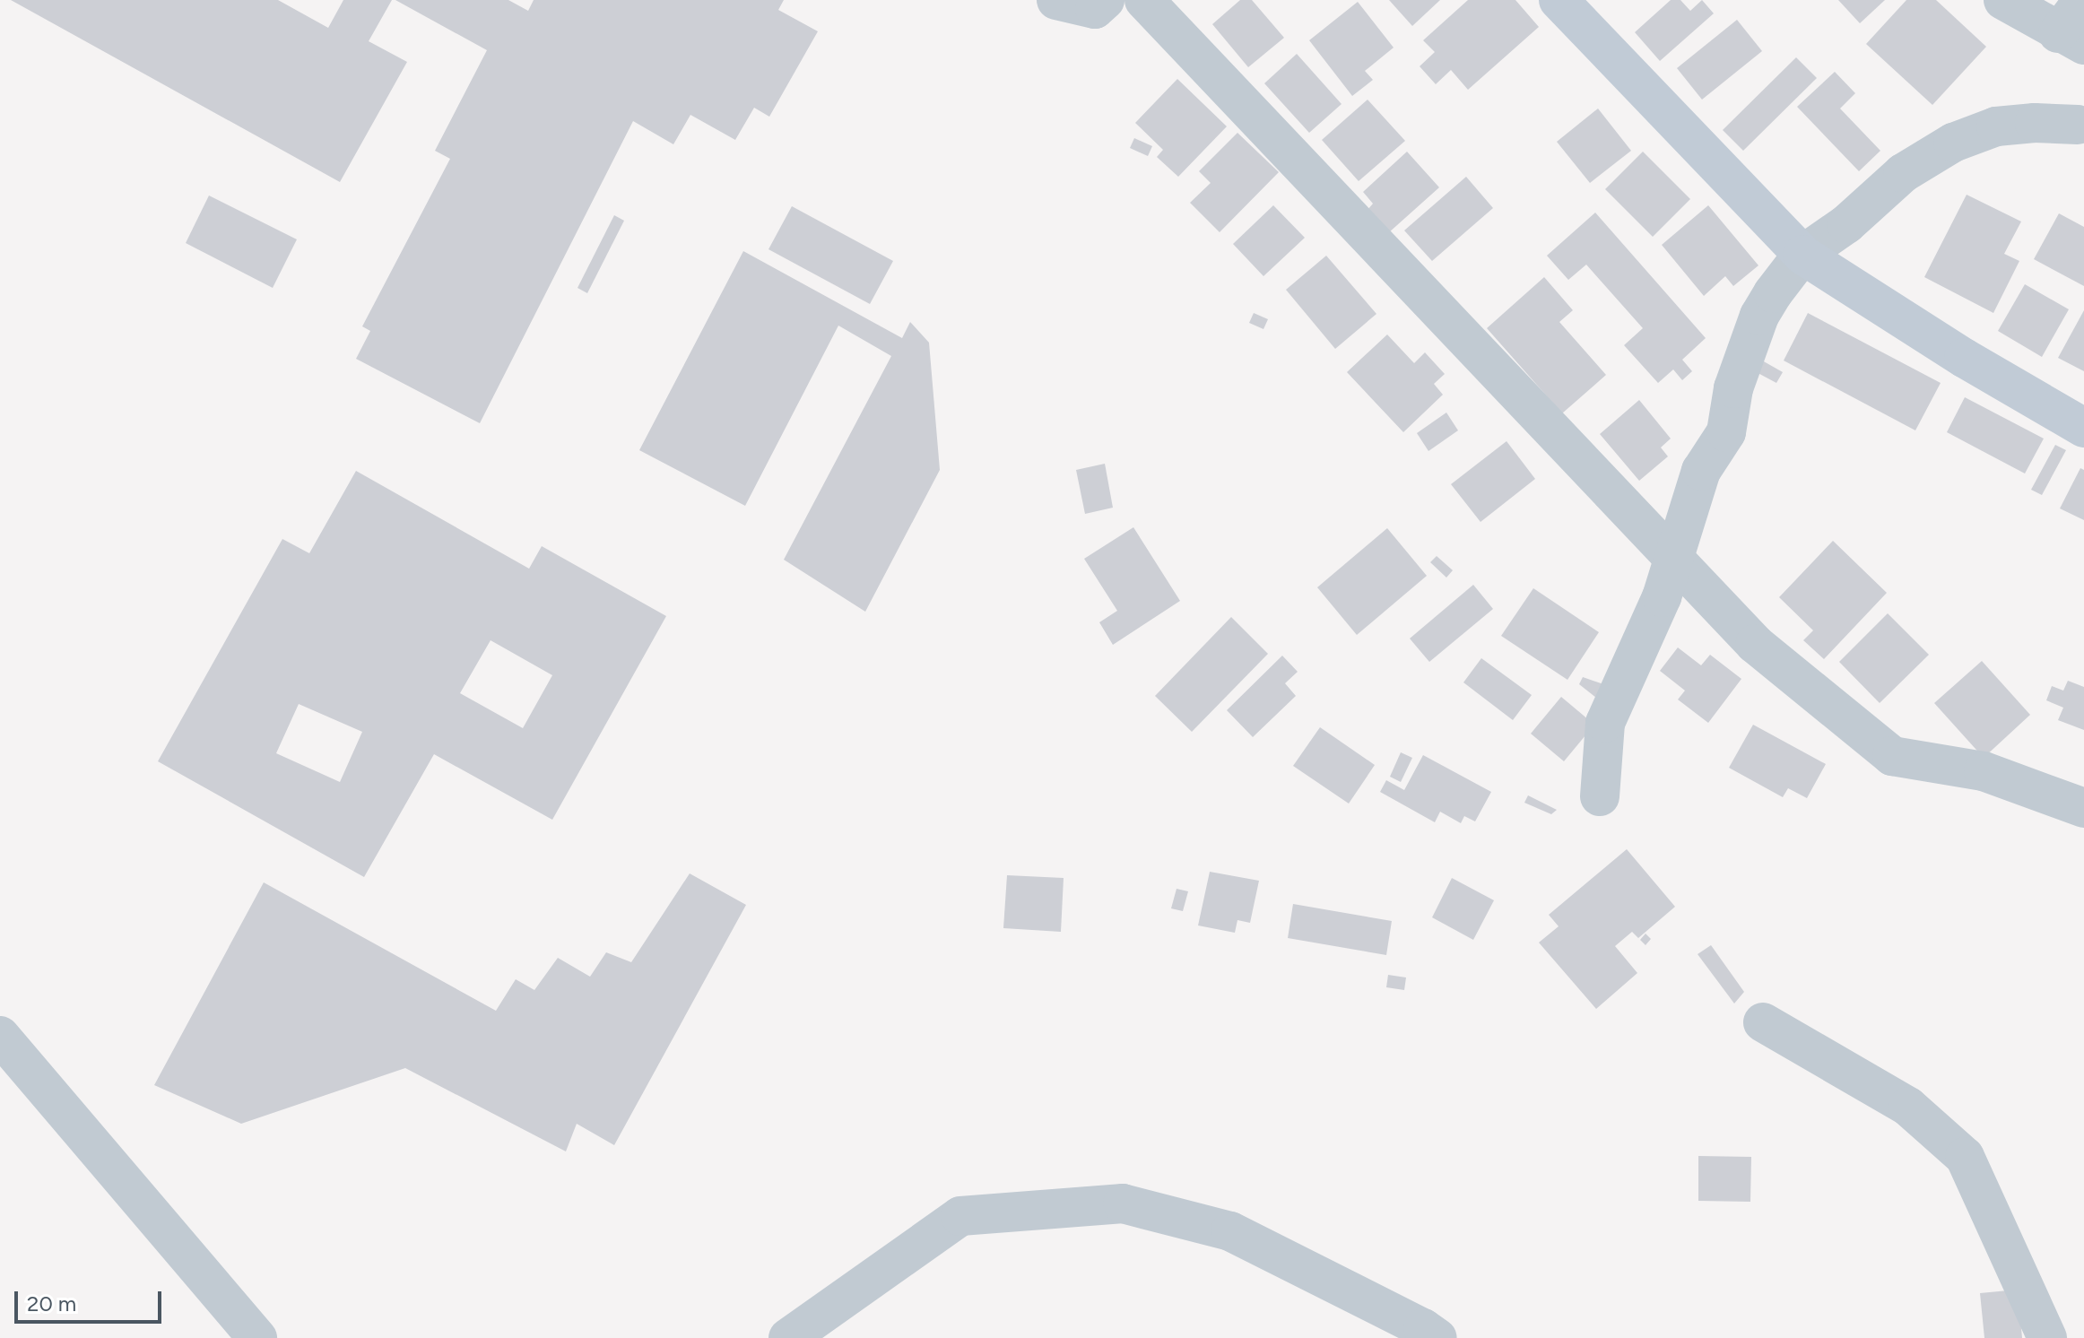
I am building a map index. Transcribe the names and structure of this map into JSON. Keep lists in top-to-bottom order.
{
  "scale_bar": "20 m"
}
